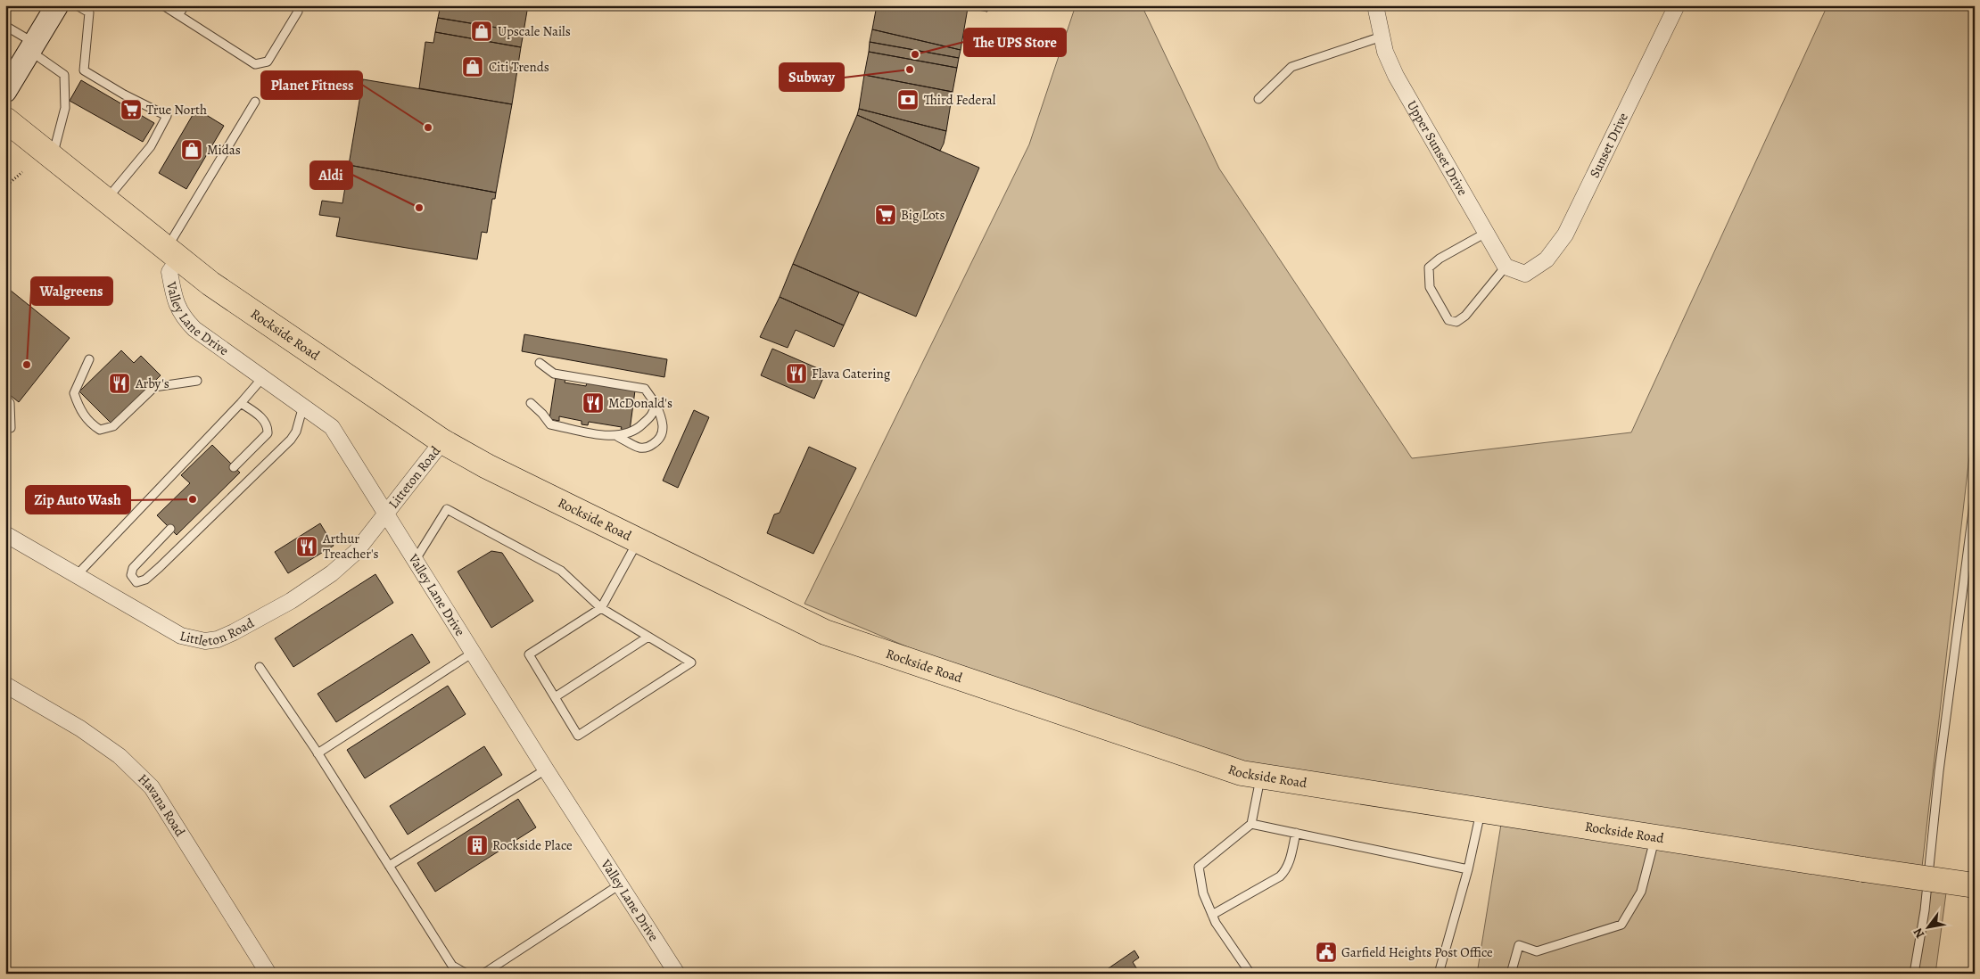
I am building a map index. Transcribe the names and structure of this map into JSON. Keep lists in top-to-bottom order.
{
  "streets": {
    "main road": ["Rockside Road"],
    "street": [
      "Sunset Drive",
      "Upper Sunset Drive",
      "Valley Lane Drive",
      "Litteton Road",
      "Littleton Road",
      "Havana Road"
    ]
  },
  "crossings": [
    ["Sunset Drive", "Upper Sunset Drive"],
    ["Valley Lane Drive", "Rockside Road"],
    ["Valley Lane Drive", "Litteton Road"],
    ["Valley Lane Drive", "Littleton Road"],
    ["Rockside Road", "Litteton Road"],
    ["Litteton Road", "Littleton Road"]
  ],
  "places": {
    "shop": ["Upscale Nails", "Citi Trends", "Midas"],
    "other": [
      "The UPS Store",
      "Subway",
      "Planet Fitness",
      "Aldi",
      "Walgreens",
      "Zip Auto Wash"
    ],
    "bank": ["Third Federal"],
    "supermarket": ["True North", "Big Lots"],
    "restaurant": [
      "Flava Catering",
      "Arby's",
      "McDonald's",
      "Arthur Treacher's"
    ],
    "building": ["Rockside Place"],
    "public building": ["Garfield Heights Post Office"]
  },
  "north": "bottom left"
}
